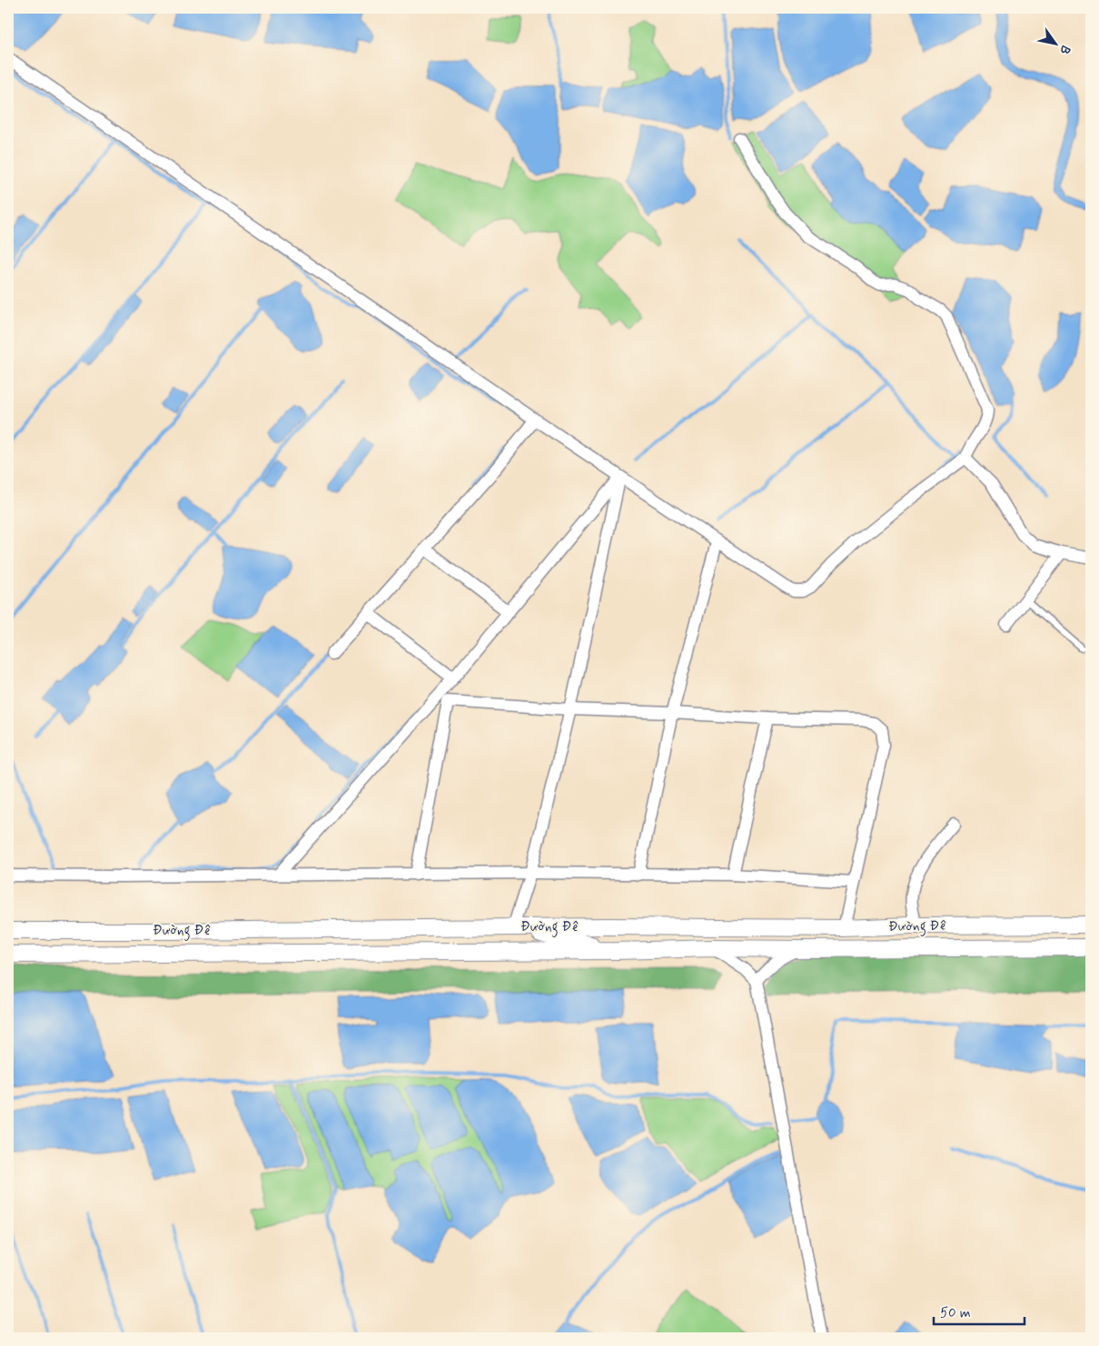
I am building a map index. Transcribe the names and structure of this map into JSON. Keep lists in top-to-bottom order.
{
  "streets": {
    "street": ["Đường Đê"]
  },
  "scale_bar": "50 m",
  "north": "bottom right"
}
